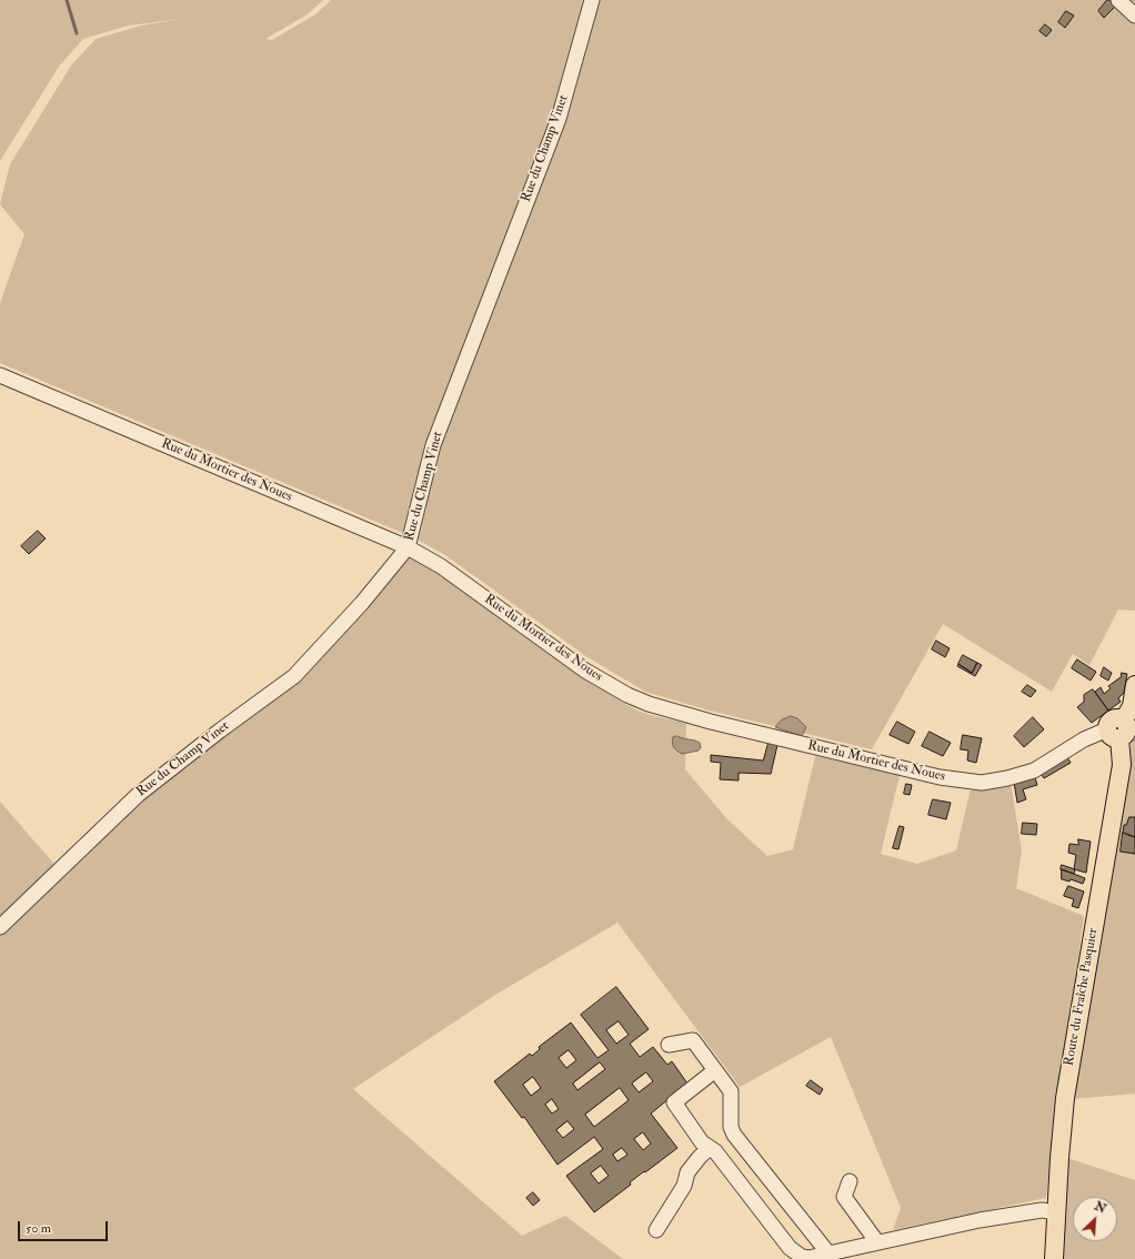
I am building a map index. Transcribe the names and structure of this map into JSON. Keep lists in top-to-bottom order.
{
  "streets": {
    "main road": ["Route du Fraîche Pasquier"],
    "street": ["Rue du Champ Vinet", "Rue du Mortier des Noues"]
  },
  "crossings": [
    ["Rue du Champ Vinet", "Rue du Mortier des Noues"],
    ["Rue du Mortier des Noues", "Route du Fraîche Pasquier"]
  ],
  "scale_bar": "50 m",
  "north": "top right"
}
